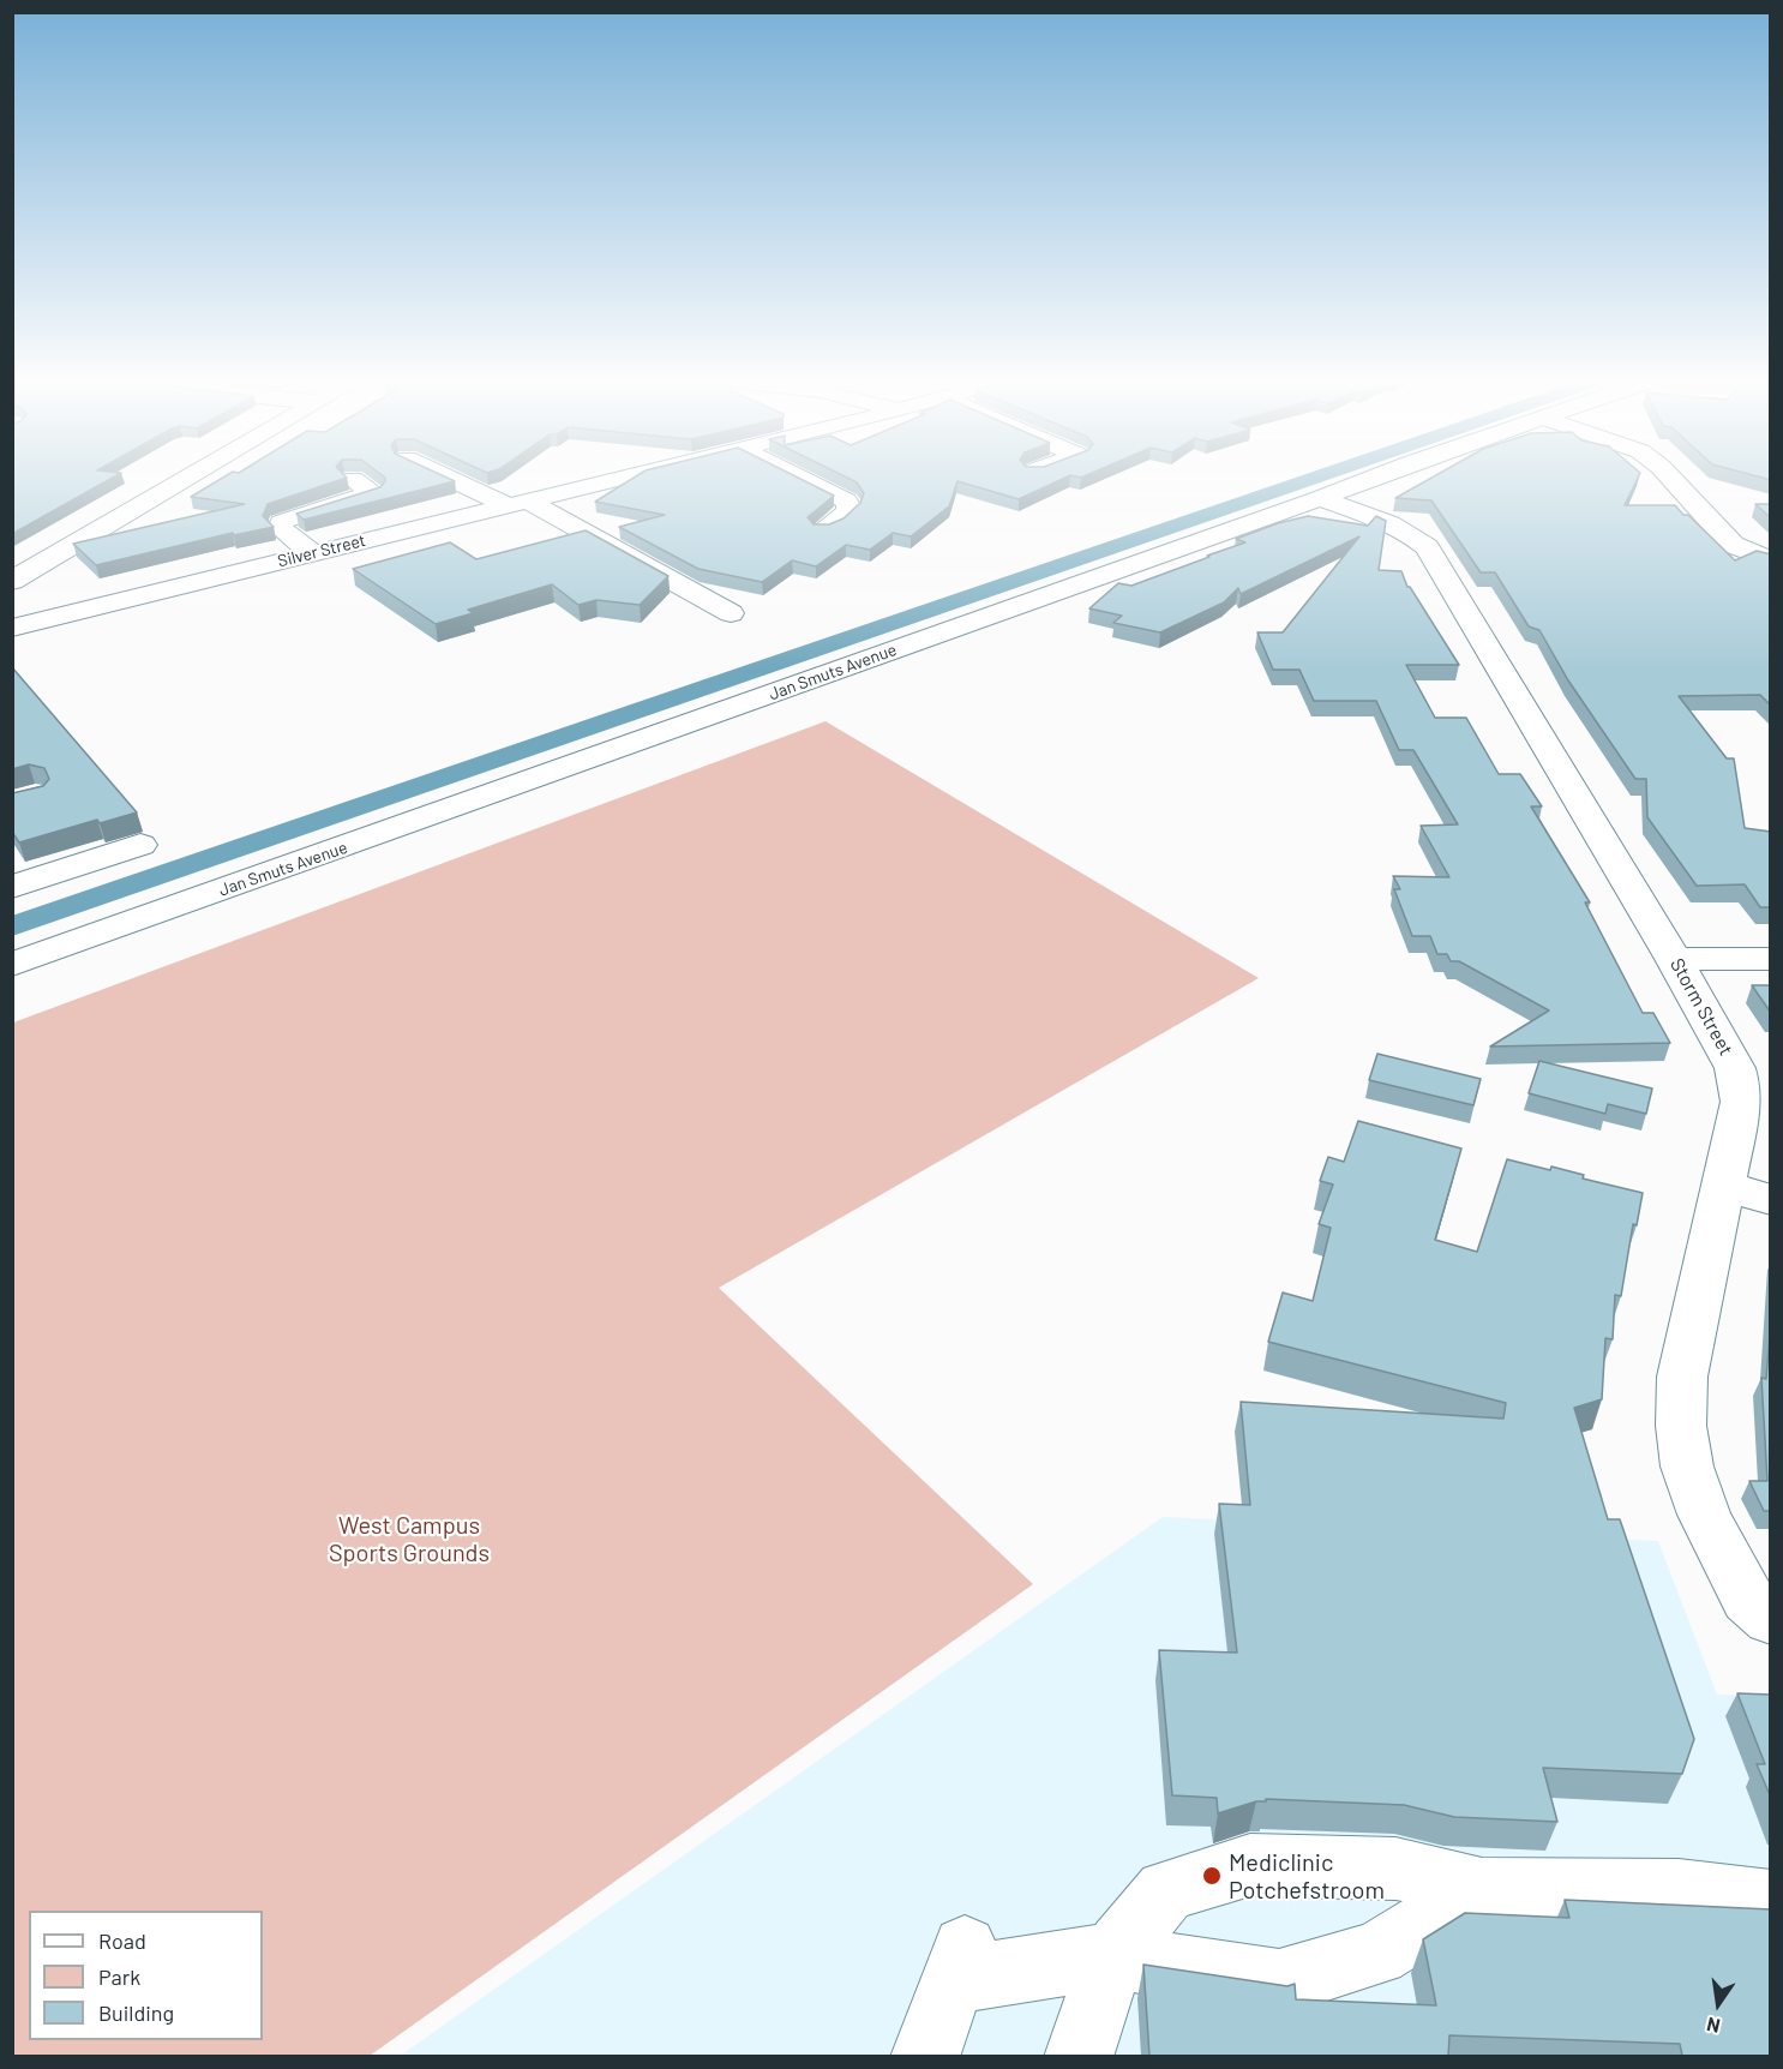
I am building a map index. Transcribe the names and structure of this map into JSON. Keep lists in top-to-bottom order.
{
  "streets": {
    "street": ["Silver Street", "Jan Smuts Avenue", "Storm Street"]
  },
  "crossings": [
    ["Jan Smuts Avenue", "Storm Street"]
  ],
  "parks": ["West Campus Sports Grounds"],
  "places": ["Mediclinic Potchefstroom"],
  "legend": ["Road", "Park", "Building"],
  "north": "bottom"
}
